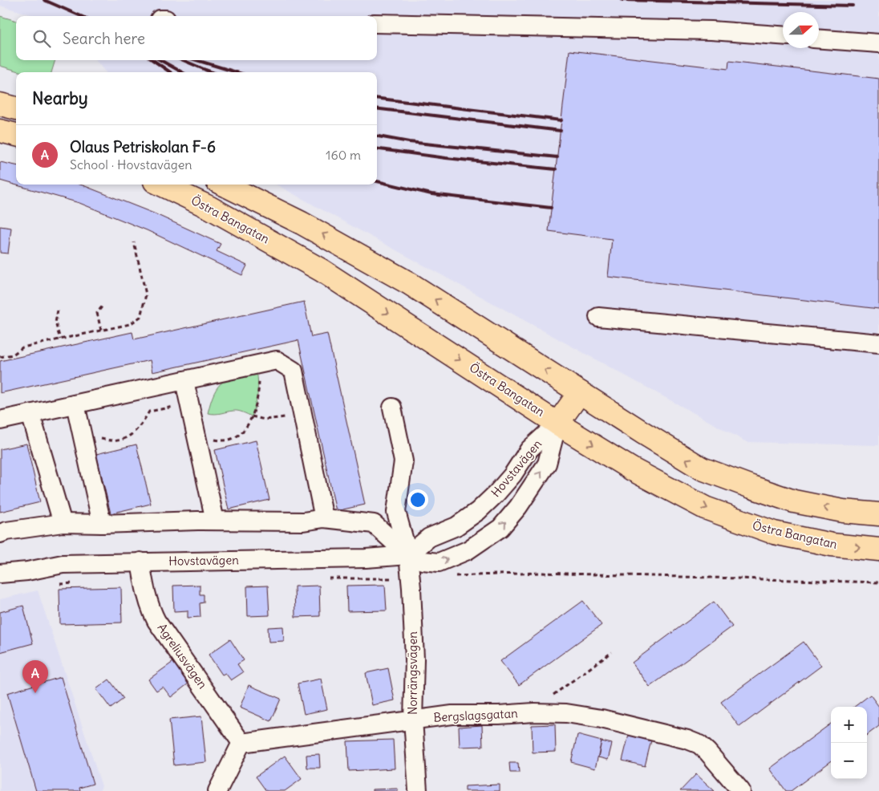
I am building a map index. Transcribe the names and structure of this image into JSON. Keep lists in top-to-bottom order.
{
  "streets": {
    "main road": ["Östra Bangatan"],
    "street": [
      "Hovstavägen",
      "Agreliusvägen",
      "Norrängsvägen",
      "Bergslagsgatan"
    ]
  },
  "crossings": [
    ["Östra Bangatan", "Hovstavägen"],
    ["Hovstavägen", "Agreliusvägen"],
    ["Hovstavägen", "Norrängsvägen"],
    ["Agreliusvägen", "Bergslagsgatan"],
    ["Norrängsvägen", "Bergslagsgatan"]
  ],
  "north": "right",
  "page": {
    "search": "Search here",
    "heading": "Nearby",
    "list": [
      {
        "mark": "A",
        "name": "Olaus Petriskolan F-6",
        "note": "School · Hovstavägen",
        "value": "160 m"
      }
    ],
    "pins": "A",
    "map_buttons": ["+", "−"]
  }
}
